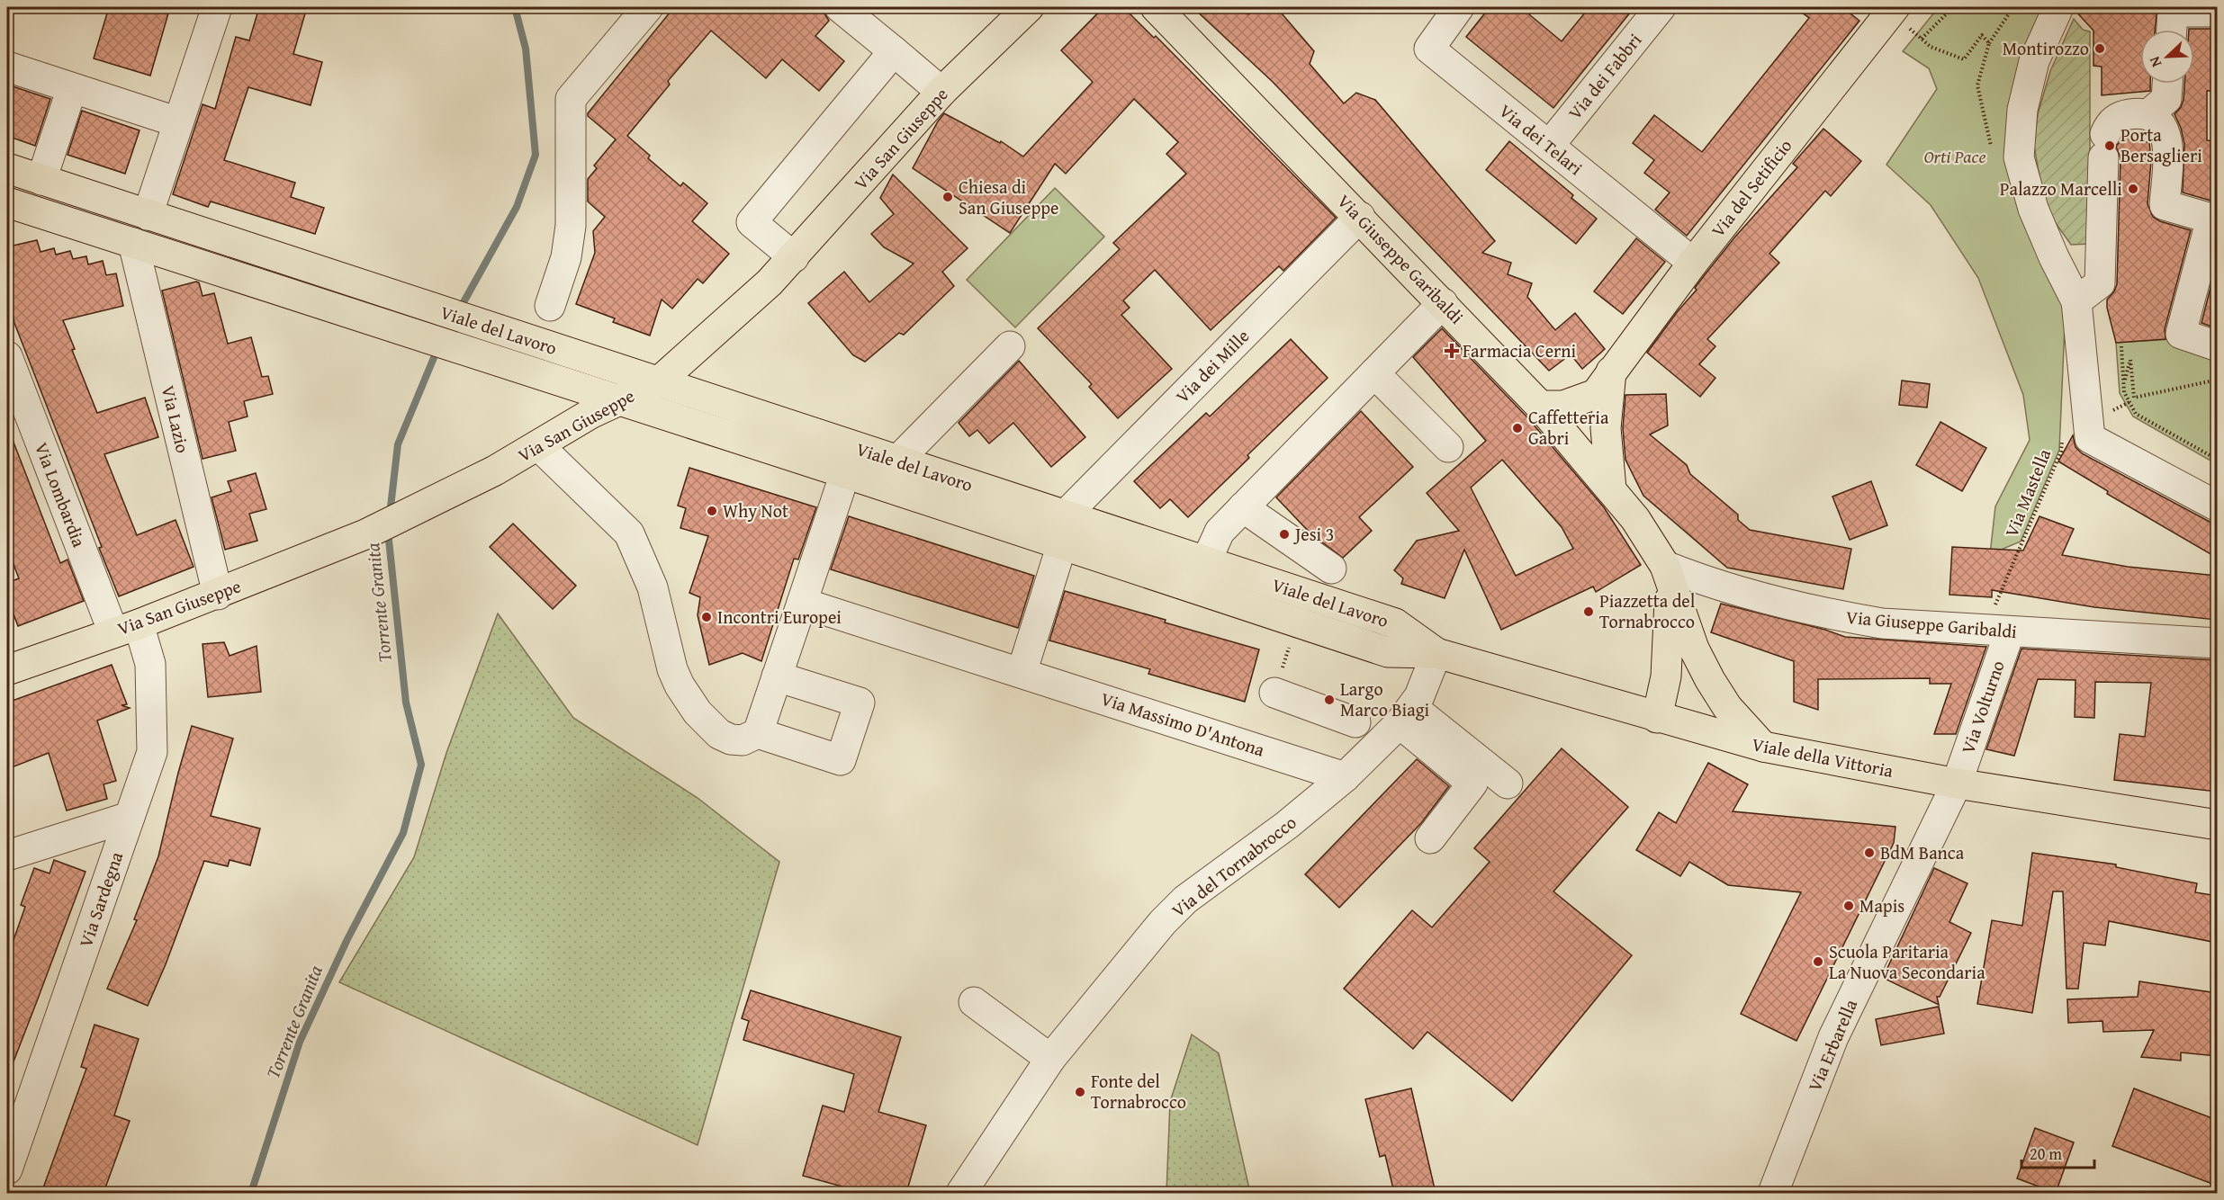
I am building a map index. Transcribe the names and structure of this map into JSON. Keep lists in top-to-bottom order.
{
  "streets": {
    "main road": [
      "Via San Giuseppe",
      "Via del Setificio",
      "Via Giuseppe Garibaldi",
      "Viale del Lavoro",
      "Viale della Vittoria"
    ],
    "street": [
      "Via dei Fabbri",
      "Via dei Telari",
      "Via dei Mille",
      "Via Lazio",
      "Via Lombardia",
      "Via Volturno",
      "Via Massimo D'Antona",
      "Via del Tornabrocco",
      "Via Sardegna",
      "Via Erbarella"
    ],
    "path": ["Via Mastella"]
  },
  "crossings": [
    ["Via dei Fabbri", "Via dei Telari"],
    ["Via San Giuseppe", "Viale del Lavoro"],
    ["Via San Giuseppe", "Via Lazio"],
    ["Via San Giuseppe", "Via Lombardia"],
    ["Via San Giuseppe", "Via Sardegna"],
    ["Via dei Telari", "Via del Setificio"],
    ["Via del Setificio", "Via Giuseppe Garibaldi"],
    ["Via Giuseppe Garibaldi", "Via dei Mille"],
    ["Via Giuseppe Garibaldi", "Via Mastella"],
    ["Via Giuseppe Garibaldi", "Via Volturno"],
    ["Viale del Lavoro", "Via dei Mille"],
    ["Viale del Lavoro", "Via Lazio"],
    ["Viale del Lavoro", "Viale della Vittoria"],
    ["Viale del Lavoro", "Via del Tornabrocco"],
    ["Via Mastella", "Via Volturno"],
    ["Via Lombardia", "Via Sardegna"],
    ["Via Volturno", "Viale della Vittoria"],
    ["Via Volturno", "Via Erbarella"],
    ["Via Massimo D'Antona", "Via del Tornabrocco"],
    ["Viale della Vittoria", "Via del Tornabrocco"],
    ["Viale della Vittoria", "Via Erbarella"]
  ],
  "water": ["Torrente Granita"],
  "parks": ["Orti Pace"],
  "places": {
    "other": [
      "Montirozzo",
      "Porta Bersaglieri",
      "Palazzo Marcelli",
      "Chiesa di San Giuseppe",
      "Caffetteria Gabri",
      "Why Not",
      "Jesi 3",
      "Piazzetta del Tornabrocco",
      "Incontri Europei",
      "Largo Marco Biagi",
      "BdM Banca",
      "Mapis",
      "Scuola Paritaria La Nuova Secondaria",
      "Fonte del Tornabrocco"
    ],
    "health": ["Farmacia Cerni"]
  },
  "scale_bar": "20 m",
  "north": "bottom left"
}
